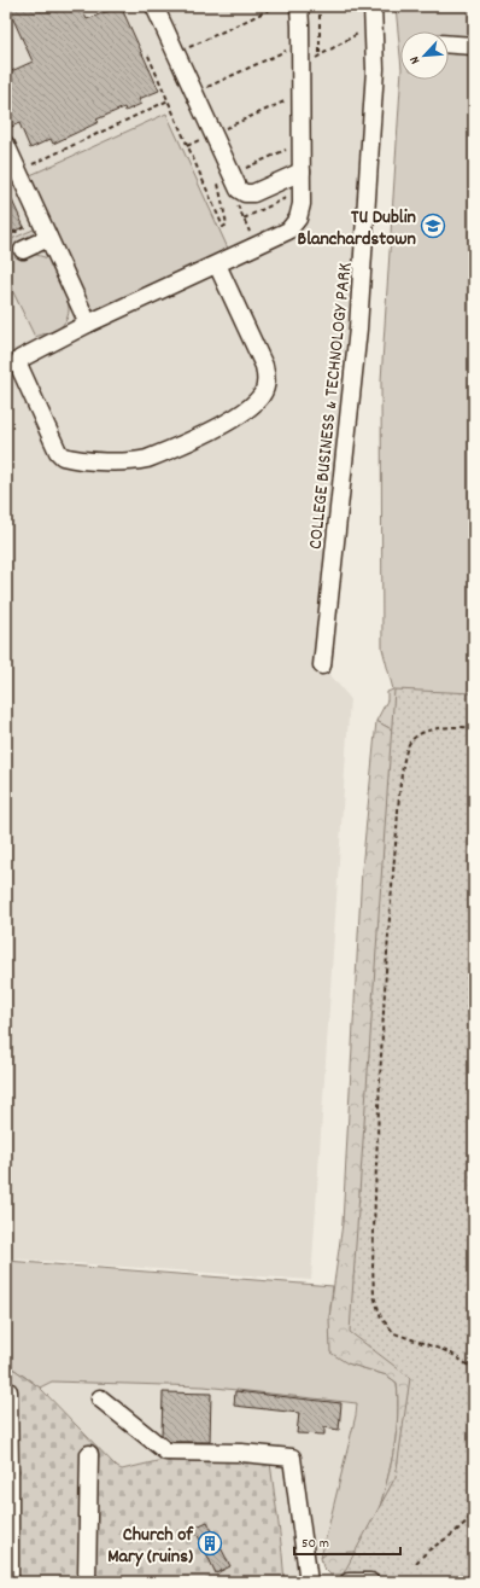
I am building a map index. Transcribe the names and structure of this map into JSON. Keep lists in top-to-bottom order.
{
  "streets": {
    "street": ["COLLEGE BUSINESS & TECHNOLOGY PARK"]
  },
  "places": {
    "school or university": ["TU Dublin Blanchardstown"],
    "building": ["Church of Mary (ruins)"]
  },
  "scale_bar": "50 m",
  "north": "bottom left"
}
